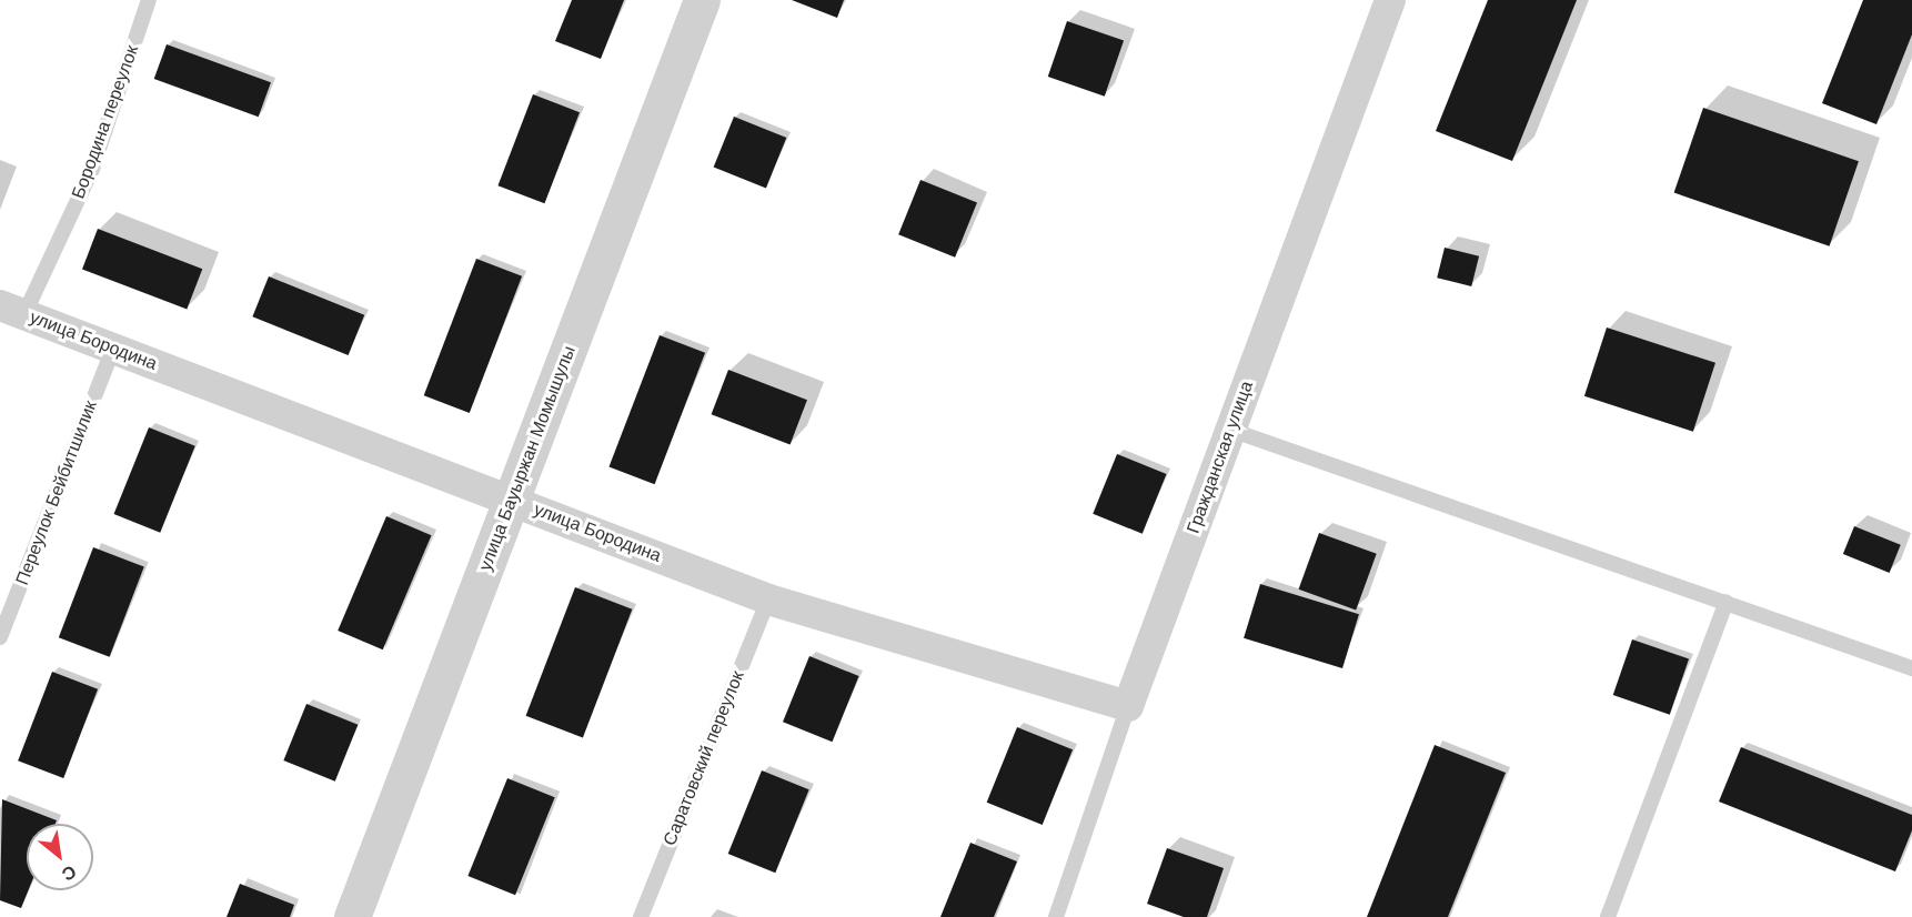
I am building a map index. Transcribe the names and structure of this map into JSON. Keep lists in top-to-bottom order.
{
  "streets": {
    "street": ["улица Бородина", "Гражданская улица", "улица Бауыржан Момышулы"],
    "lane": ["Бородина переулок", "Переулок Бейбитшилик", "Саратовский переулок"]
  },
  "crossings": [
    ["Бородина переулок", "улица Бородина"],
    ["улица Бородина", "Гражданская улица"],
    ["улица Бородина", "улица Бауыржан Момышулы"],
    ["улица Бородина", "Переулок Бейбитшилик"],
    ["улица Бородина", "Саратовский переулок"]
  ],
  "north": "bottom right"
}
